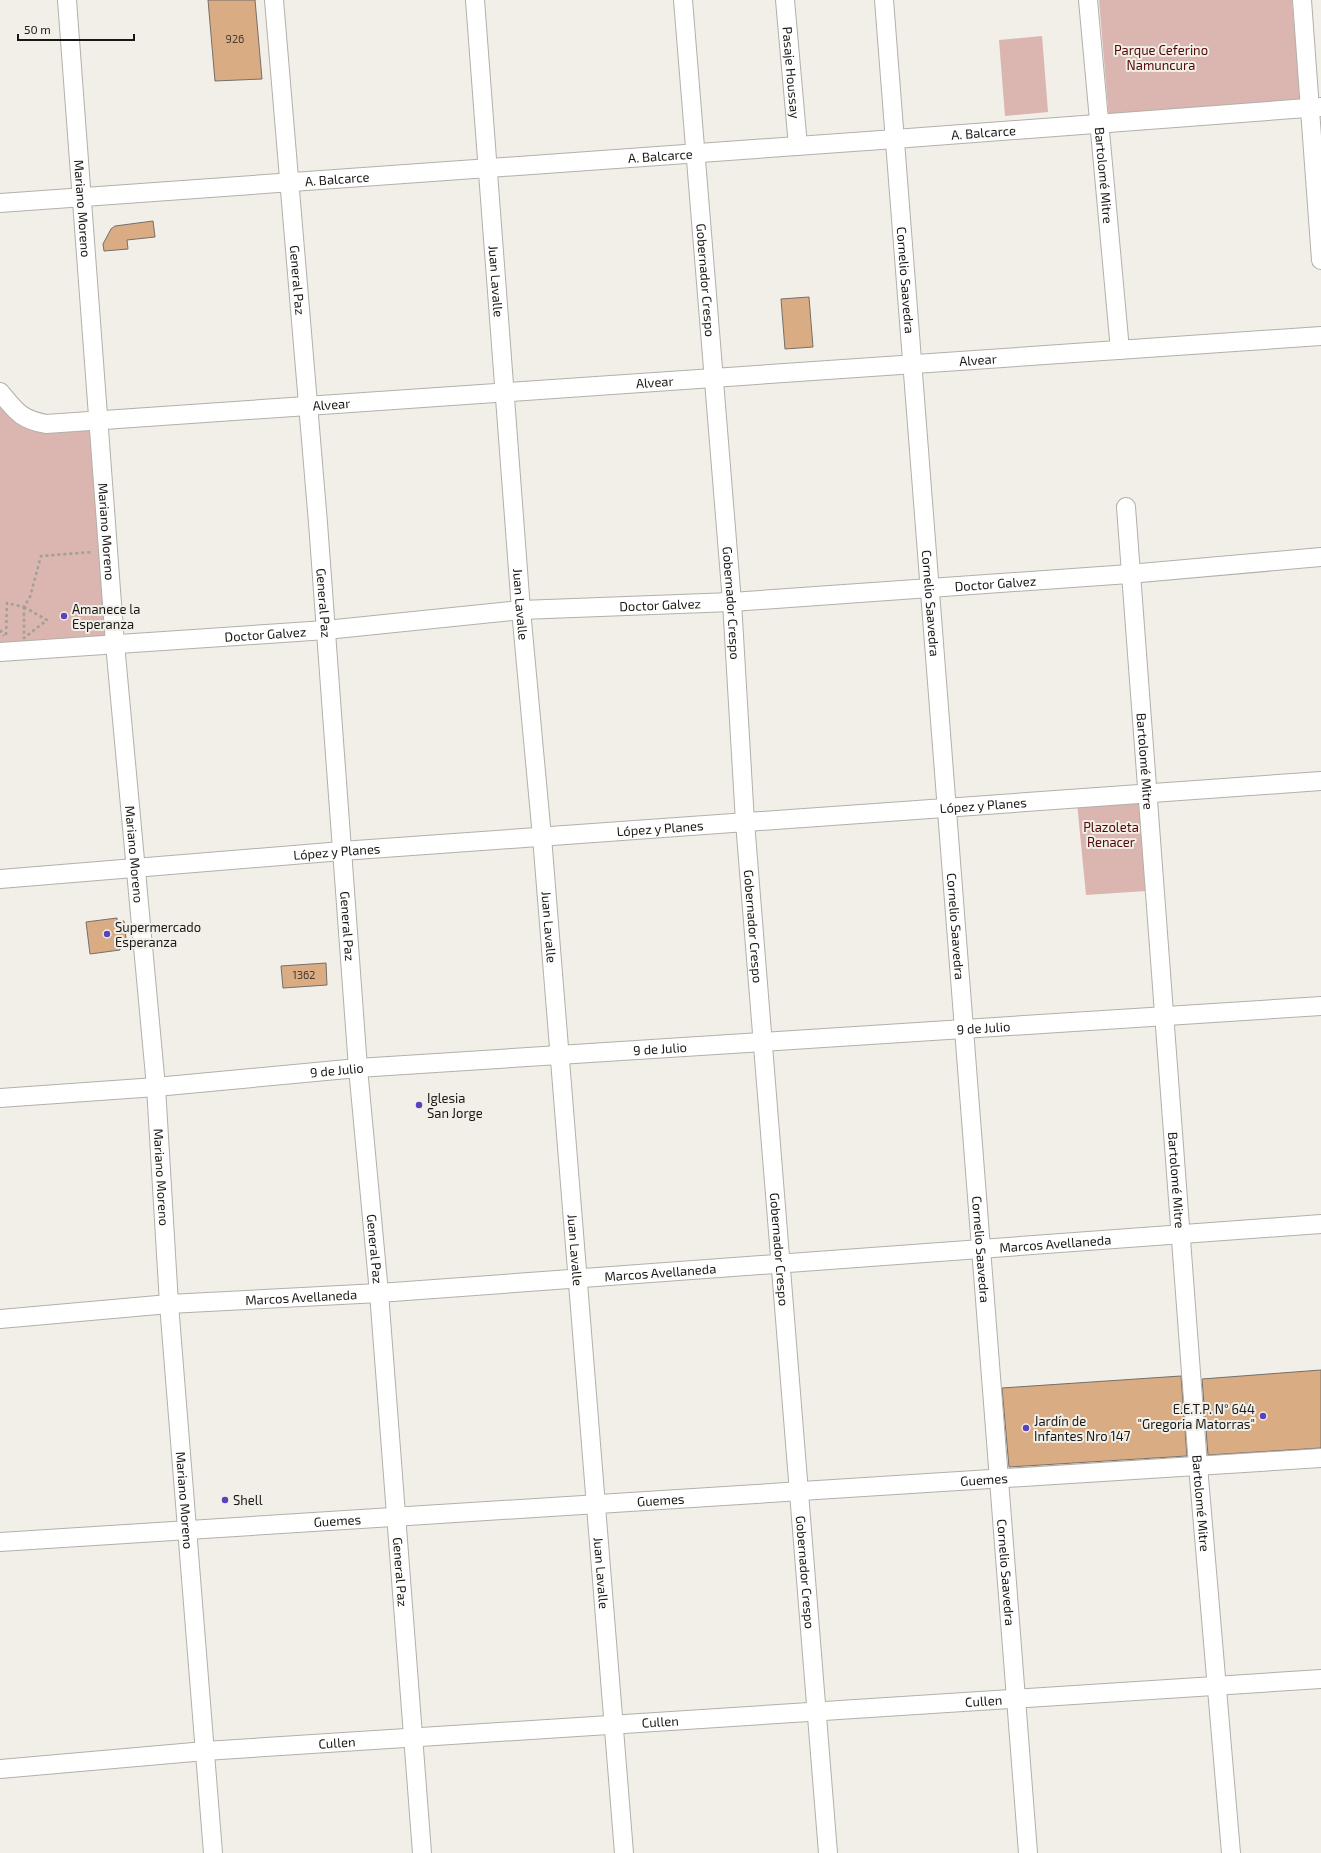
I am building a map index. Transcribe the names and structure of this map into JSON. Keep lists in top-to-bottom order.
{
  "streets": {
    "street": [
      "Pasaje Houssay",
      "A. Balcarce",
      "Bartolomé Mitre",
      "Mariano Moreno",
      "General Paz",
      "Gobernador Crespo",
      "Cornelio Saavedra",
      "Juan Lavalle",
      "Alvear",
      "Doctor Galvez",
      "López y Planes",
      "9 de Julio",
      "Marcos Avellaneda",
      "Guemes",
      "Cullen"
    ]
  },
  "crossings": [
    ["Pasaje Houssay", "A. Balcarce"],
    ["A. Balcarce", "Bartolomé Mitre"],
    ["A. Balcarce", "Mariano Moreno"],
    ["A. Balcarce", "General Paz"],
    ["A. Balcarce", "Gobernador Crespo"],
    ["A. Balcarce", "Cornelio Saavedra"],
    ["A. Balcarce", "Juan Lavalle"],
    ["Bartolomé Mitre", "Alvear"],
    ["Bartolomé Mitre", "Doctor Galvez"],
    ["Bartolomé Mitre", "López y Planes"],
    ["Bartolomé Mitre", "9 de Julio"],
    ["Bartolomé Mitre", "Marcos Avellaneda"],
    ["Bartolomé Mitre", "Guemes"],
    ["Bartolomé Mitre", "Cullen"],
    ["Mariano Moreno", "Alvear"],
    ["Mariano Moreno", "Doctor Galvez"],
    ["Mariano Moreno", "López y Planes"],
    ["Mariano Moreno", "9 de Julio"],
    ["Mariano Moreno", "Marcos Avellaneda"],
    ["Mariano Moreno", "Guemes"],
    ["Mariano Moreno", "Cullen"],
    ["General Paz", "Alvear"],
    ["General Paz", "Doctor Galvez"],
    ["General Paz", "López y Planes"],
    ["General Paz", "9 de Julio"],
    ["General Paz", "Marcos Avellaneda"],
    ["General Paz", "Guemes"],
    ["General Paz", "Cullen"],
    ["Gobernador Crespo", "Alvear"],
    ["Gobernador Crespo", "Doctor Galvez"],
    ["Gobernador Crespo", "López y Planes"],
    ["Gobernador Crespo", "9 de Julio"],
    ["Gobernador Crespo", "Marcos Avellaneda"],
    ["Gobernador Crespo", "Guemes"],
    ["Gobernador Crespo", "Cullen"],
    ["Cornelio Saavedra", "Alvear"],
    ["Cornelio Saavedra", "Doctor Galvez"],
    ["Cornelio Saavedra", "López y Planes"],
    ["Cornelio Saavedra", "9 de Julio"],
    ["Cornelio Saavedra", "Marcos Avellaneda"],
    ["Cornelio Saavedra", "Guemes"],
    ["Cornelio Saavedra", "Cullen"],
    ["Juan Lavalle", "Alvear"],
    ["Juan Lavalle", "Doctor Galvez"],
    ["Juan Lavalle", "López y Planes"],
    ["Juan Lavalle", "9 de Julio"],
    ["Juan Lavalle", "Marcos Avellaneda"],
    ["Juan Lavalle", "Guemes"],
    ["Juan Lavalle", "Cullen"]
  ],
  "parks": ["Parque Ceferino Namuncura", "Plazoleta Renacer"],
  "places": [
    "Amanece la Esperanza",
    "Supermercado Esperanza",
    "Iglesia San Jorge",
    "E.E.T.P. N° 644 \"Gregoria Matorras\"",
    "Jardín de Infantes Nro 147",
    "Shell"
  ],
  "house_numbers": ["926", "1362"],
  "scale_bar": "50 m"
}
